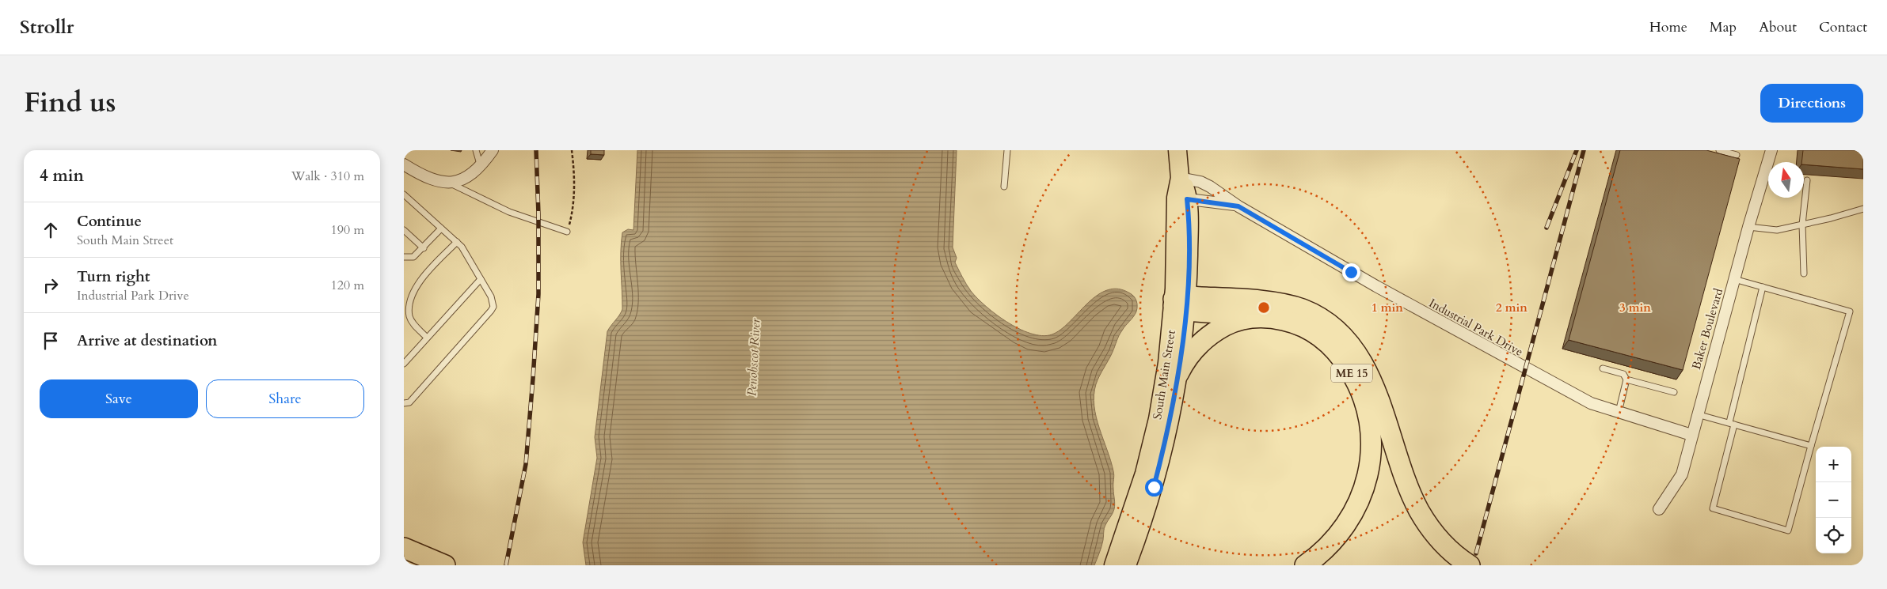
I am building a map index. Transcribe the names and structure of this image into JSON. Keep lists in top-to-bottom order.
{
  "streets": {
    "highway": ["ME 15"],
    "main road": ["South Main Street"],
    "street": ["Industrial Park Drive", "Baker Boulevard"]
  },
  "crossings": [
    ["Industrial Park Drive", "Baker Boulevard"],
    ["Industrial Park Drive", "South Main Street"],
    ["ME 15", "South Main Street"]
  ],
  "water": ["Penobscot River"],
  "north": "top",
  "page": {
    "header": "Strollr",
    "nav": [
      "Home",
      "Map",
      "About",
      "Contact"
    ],
    "title": "Find us",
    "buttons": [
      "Directions",
      ["Save", "Share"]
    ],
    "heading": ["4 min", "Walk · 310 m"],
    "list": [
      ["Continue", "South Main Street", "190 m"],
      ["Turn right", "Industrial Park Drive", "120 m"],
      "Arrive at destination"
    ],
    "map_buttons": ["+", "−"]
  },
  "rings": ["1 min", "2 min", "3 min"]
}
